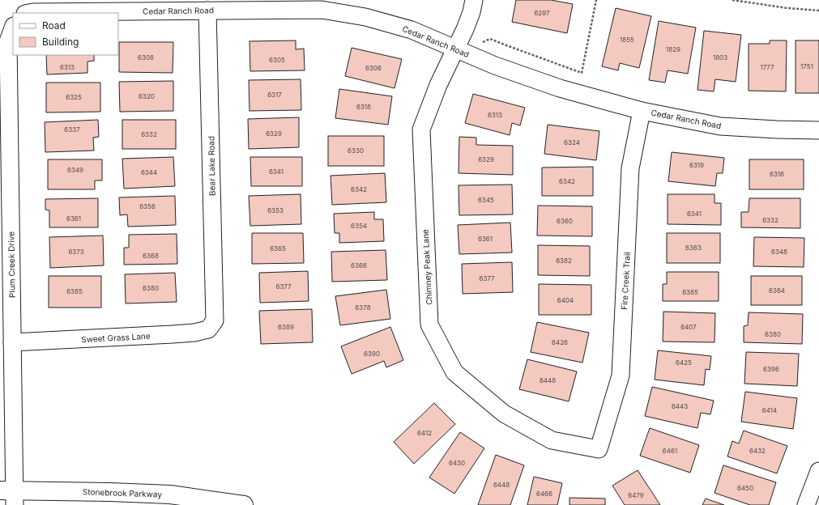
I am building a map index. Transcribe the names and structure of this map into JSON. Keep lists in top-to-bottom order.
{
  "streets": {
    "main road": ["Stonebrook Parkway"],
    "street": [
      "Cedar Ranch Road",
      "Bear Lake Road",
      "Plum Creek Drive",
      "Chimney Peak Lane",
      "Fire Creek Trail",
      "Sweet Grass Lane"
    ]
  },
  "crossings": [
    ["Cedar Ranch Road", "Bear Lake Road"],
    ["Cedar Ranch Road", "Chimney Peak Lane"],
    ["Cedar Ranch Road", "Fire Creek Trail"],
    ["Bear Lake Road", "Sweet Grass Lane"],
    ["Plum Creek Drive", "Sweet Grass Lane"],
    ["Plum Creek Drive", "Stonebrook Parkway"],
    ["Chimney Peak Lane", "Fire Creek Trail"]
  ],
  "house_numbers": [
    "6297",
    "1855",
    "1829",
    "6308",
    "1803",
    "6305",
    "1751",
    "6313",
    "1777",
    "6306",
    "6317",
    "6320",
    "6325",
    "6318",
    "6313",
    "6337",
    "6329",
    "6332",
    "6324",
    "6330",
    "6329",
    "6319",
    "6349",
    "6341",
    "6344",
    "6316",
    "6342",
    "6342",
    "6345",
    "6356",
    "6353",
    "6341",
    "6361",
    "6332",
    "6360",
    "6354",
    "6361",
    "6363",
    "6365",
    "6373",
    "6348",
    "6368",
    "6382",
    "6366",
    "6377",
    "6377",
    "6380",
    "6364",
    "6385",
    "6385",
    "6404",
    "6378",
    "6389",
    "6407",
    "6380",
    "6426",
    "6390",
    "6425",
    "6396",
    "6448",
    "6443",
    "6414",
    "6412",
    "6461",
    "6432",
    "6430",
    "6448",
    "6450",
    "6466",
    "6479"
  ],
  "legend": ["Road", "Building"]
}
